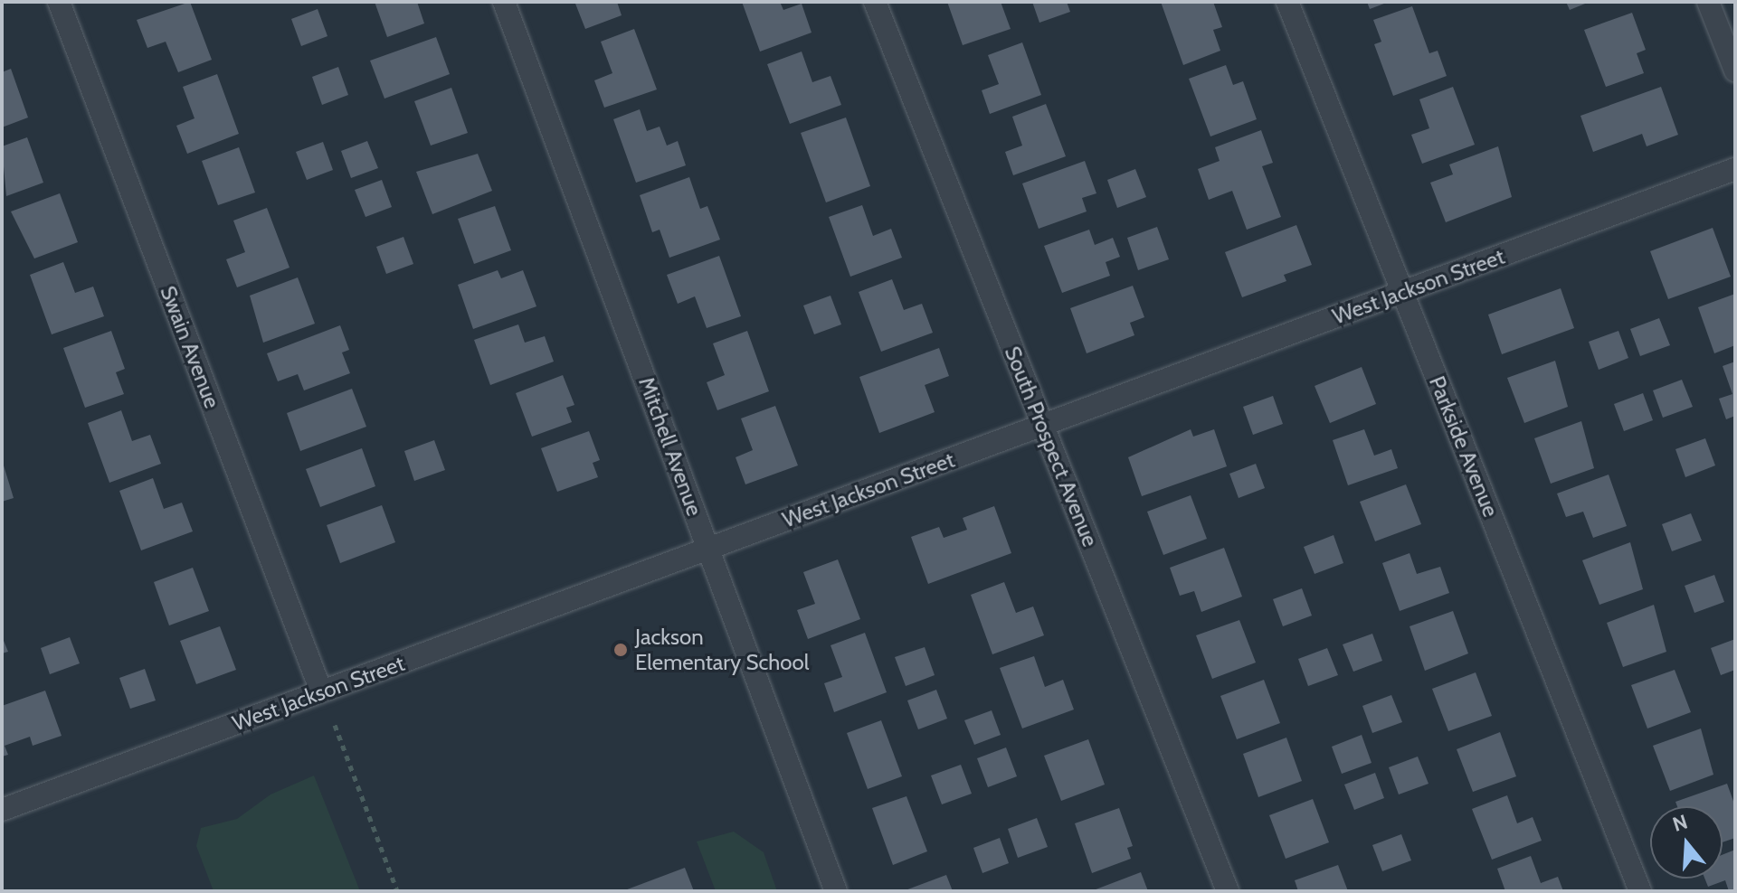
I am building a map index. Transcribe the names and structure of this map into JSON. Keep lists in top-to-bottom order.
{
  "streets": {
    "street": [
      "West Jackson Street",
      "Swain Avenue",
      "Mitchell Avenue",
      "South Prospect Avenue",
      "Parkside Avenue"
    ]
  },
  "crossings": [
    ["West Jackson Street", "Swain Avenue"],
    ["West Jackson Street", "Mitchell Avenue"],
    ["West Jackson Street", "South Prospect Avenue"],
    ["West Jackson Street", "Parkside Avenue"]
  ],
  "places": ["Jackson Elementary School"],
  "north": "top"
}
